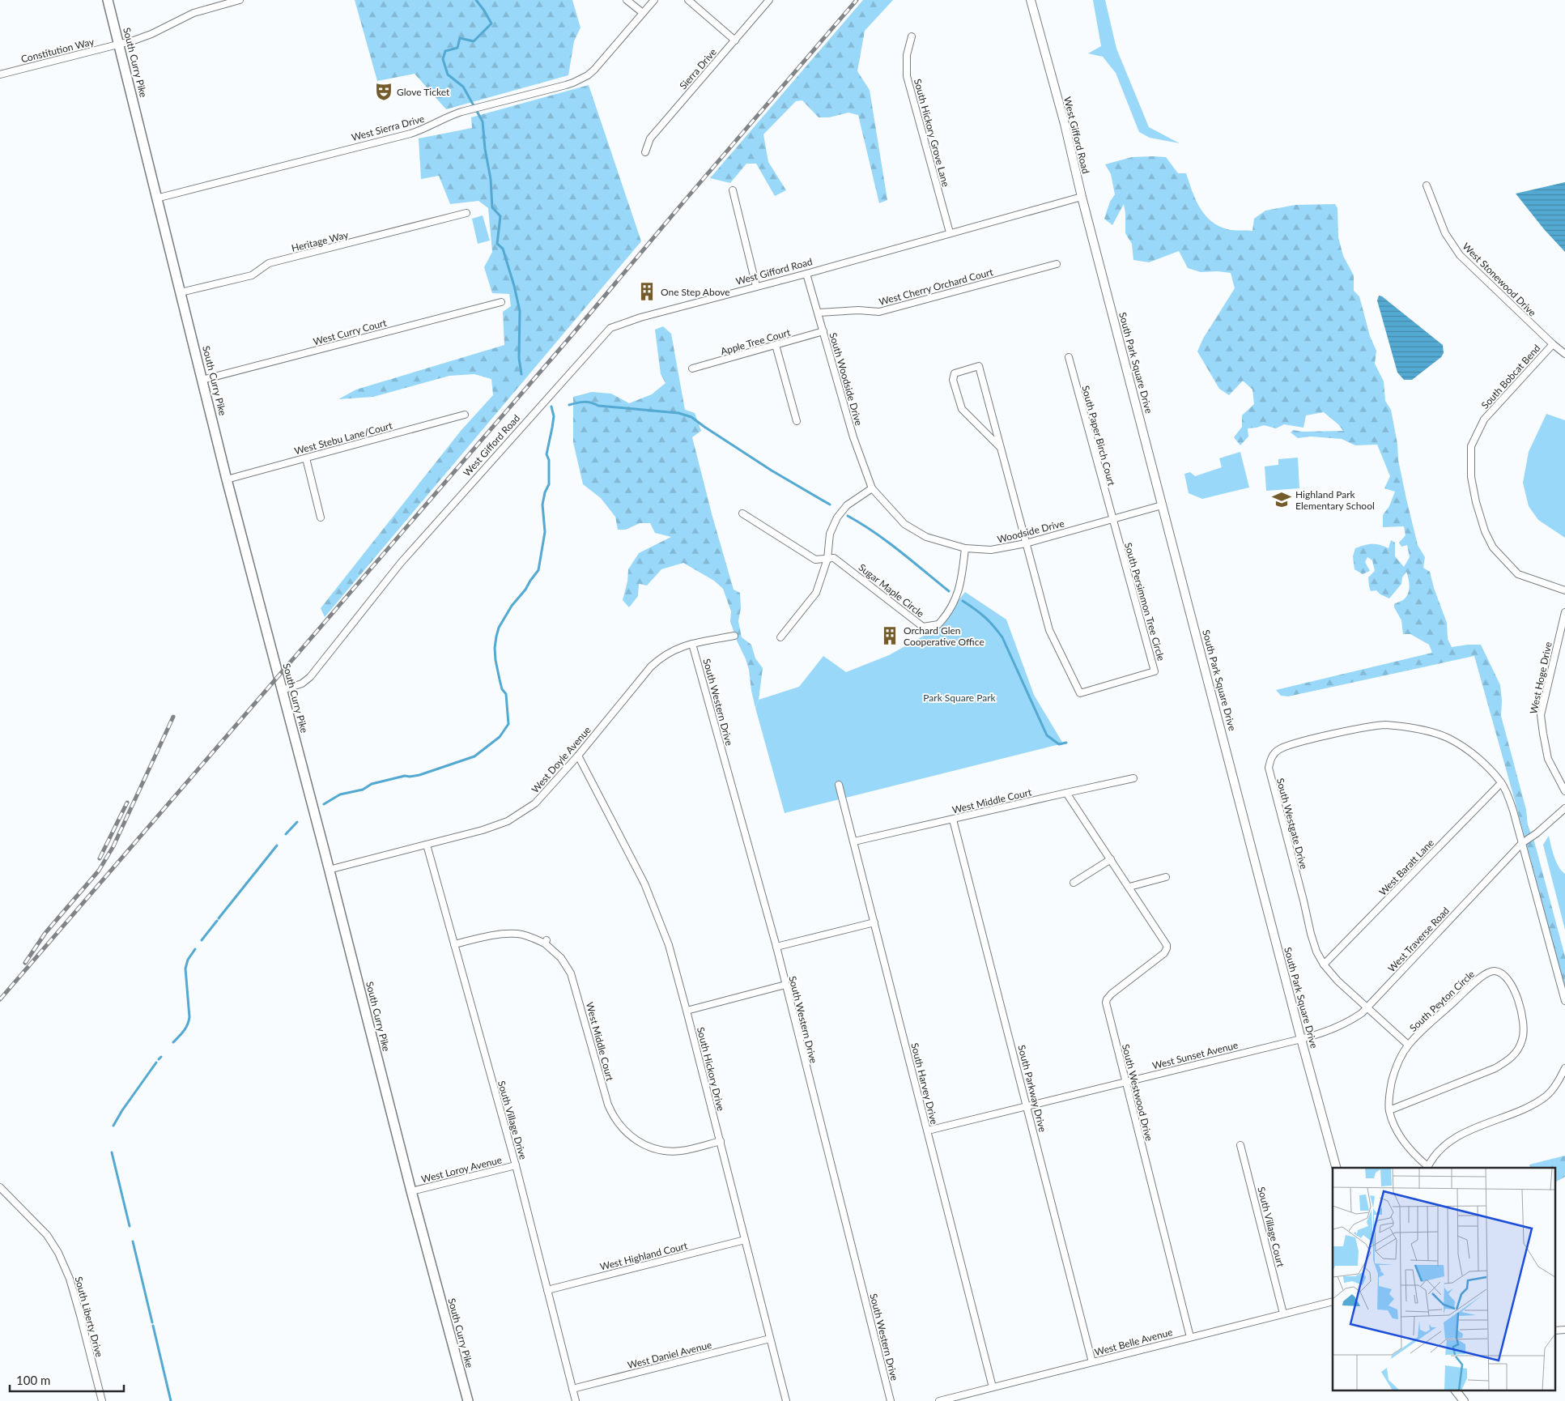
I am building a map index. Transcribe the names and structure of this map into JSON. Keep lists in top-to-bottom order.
{
  "streets": {
    "main road": ["South Curry Pike"],
    "street": [
      "Constitution Way",
      "Sierra Drive",
      "West Sierra Drive",
      "South Hickory Grove Lane",
      "West Gifford Road",
      "Heritage Way",
      "West Stonewood Drive",
      "West Cherry Orchard Court",
      "West Curry Court",
      "Apple Tree Court",
      "South Park Square Drive",
      "South Bobcat Bend",
      "South Woodside Drive",
      "South Paper Birch Court",
      "West Stebu Lane/Court",
      "Woodside Drive",
      "Sugar Maple Circle",
      "South Persimmon Tree Circle",
      "West Hoge Drive",
      "South Western Drive",
      "West Doyle Avenue",
      "West Middle Court",
      "South Westgate Drive",
      "West Baratt Lane",
      "West Traverse Road",
      "South Peyton Circle",
      "West Sunset Avenue",
      "South Hickory Drive",
      "South Harvey Drive",
      "South Parkway Drive",
      "South Westwood Drive",
      "South Village Drive",
      "West Loroy Avenue",
      "South Village Court",
      "West Highland Court",
      "South Liberty Drive",
      "West Belle Avenue",
      "West Daniel Avenue"
    ]
  },
  "crossings": [
    ["Constitution Way", "South Curry Pike"],
    ["South Curry Pike", "West Sierra Drive"],
    ["South Curry Pike", "West Gifford Road"],
    ["South Curry Pike", "Heritage Way"],
    ["South Curry Pike", "West Curry Court"],
    ["South Curry Pike", "West Stebu Lane/Court"],
    ["South Curry Pike", "West Doyle Avenue"],
    ["South Curry Pike", "West Loroy Avenue"],
    ["South Hickory Grove Lane", "West Gifford Road"],
    ["West Gifford Road", "South Park Square Drive"],
    ["West Gifford Road", "South Woodside Drive"],
    ["West Stonewood Drive", "South Bobcat Bend"],
    ["West Cherry Orchard Court", "South Woodside Drive"],
    ["Apple Tree Court", "South Woodside Drive"],
    ["South Park Square Drive", "Woodside Drive"],
    ["South Park Square Drive", "West Traverse Road"],
    ["South Park Square Drive", "West Sunset Avenue"],
    ["South Woodside Drive", "Woodside Drive"],
    ["South Paper Birch Court", "Woodside Drive"],
    ["South Paper Birch Court", "South Persimmon Tree Circle"],
    ["Woodside Drive", "Sugar Maple Circle"],
    ["Woodside Drive", "South Persimmon Tree Circle"],
    ["South Western Drive", "West Doyle Avenue"],
    ["West Doyle Avenue", "South Hickory Drive"],
    ["West Doyle Avenue", "South Village Drive"],
    ["West Middle Court", "South Hickory Drive"],
    ["West Middle Court", "South Harvey Drive"],
    ["West Middle Court", "South Parkway Drive"],
    ["West Middle Court", "South Westwood Drive"],
    ["West Middle Court", "South Village Drive"],
    ["South Westgate Drive", "West Baratt Lane"],
    ["South Westgate Drive", "West Traverse Road"],
    ["South Westgate Drive", "South Peyton Circle"],
    ["West Traverse Road", "West Sunset Avenue"],
    ["West Sunset Avenue", "South Harvey Drive"],
    ["West Sunset Avenue", "South Parkway Drive"],
    ["West Sunset Avenue", "South Westwood Drive"],
    ["South Hickory Drive", "West Highland Court"],
    ["South Hickory Drive", "West Daniel Avenue"],
    ["South Harvey Drive", "West Belle Avenue"],
    ["South Parkway Drive", "West Belle Avenue"],
    ["South Westwood Drive", "West Belle Avenue"],
    ["South Village Drive", "West Loroy Avenue"],
    ["South Village Drive", "West Highland Court"],
    ["South Village Drive", "West Daniel Avenue"],
    ["South Village Court", "West Belle Avenue"]
  ],
  "parks": ["Park Square Park"],
  "places": {
    "theatre": ["Glove Ticket"],
    "building": ["One Step Above", "Orchard Glen Cooperative Office"],
    "school or university": ["Highland Park Elementary School"]
  },
  "scale_bar": "100 m"
}
